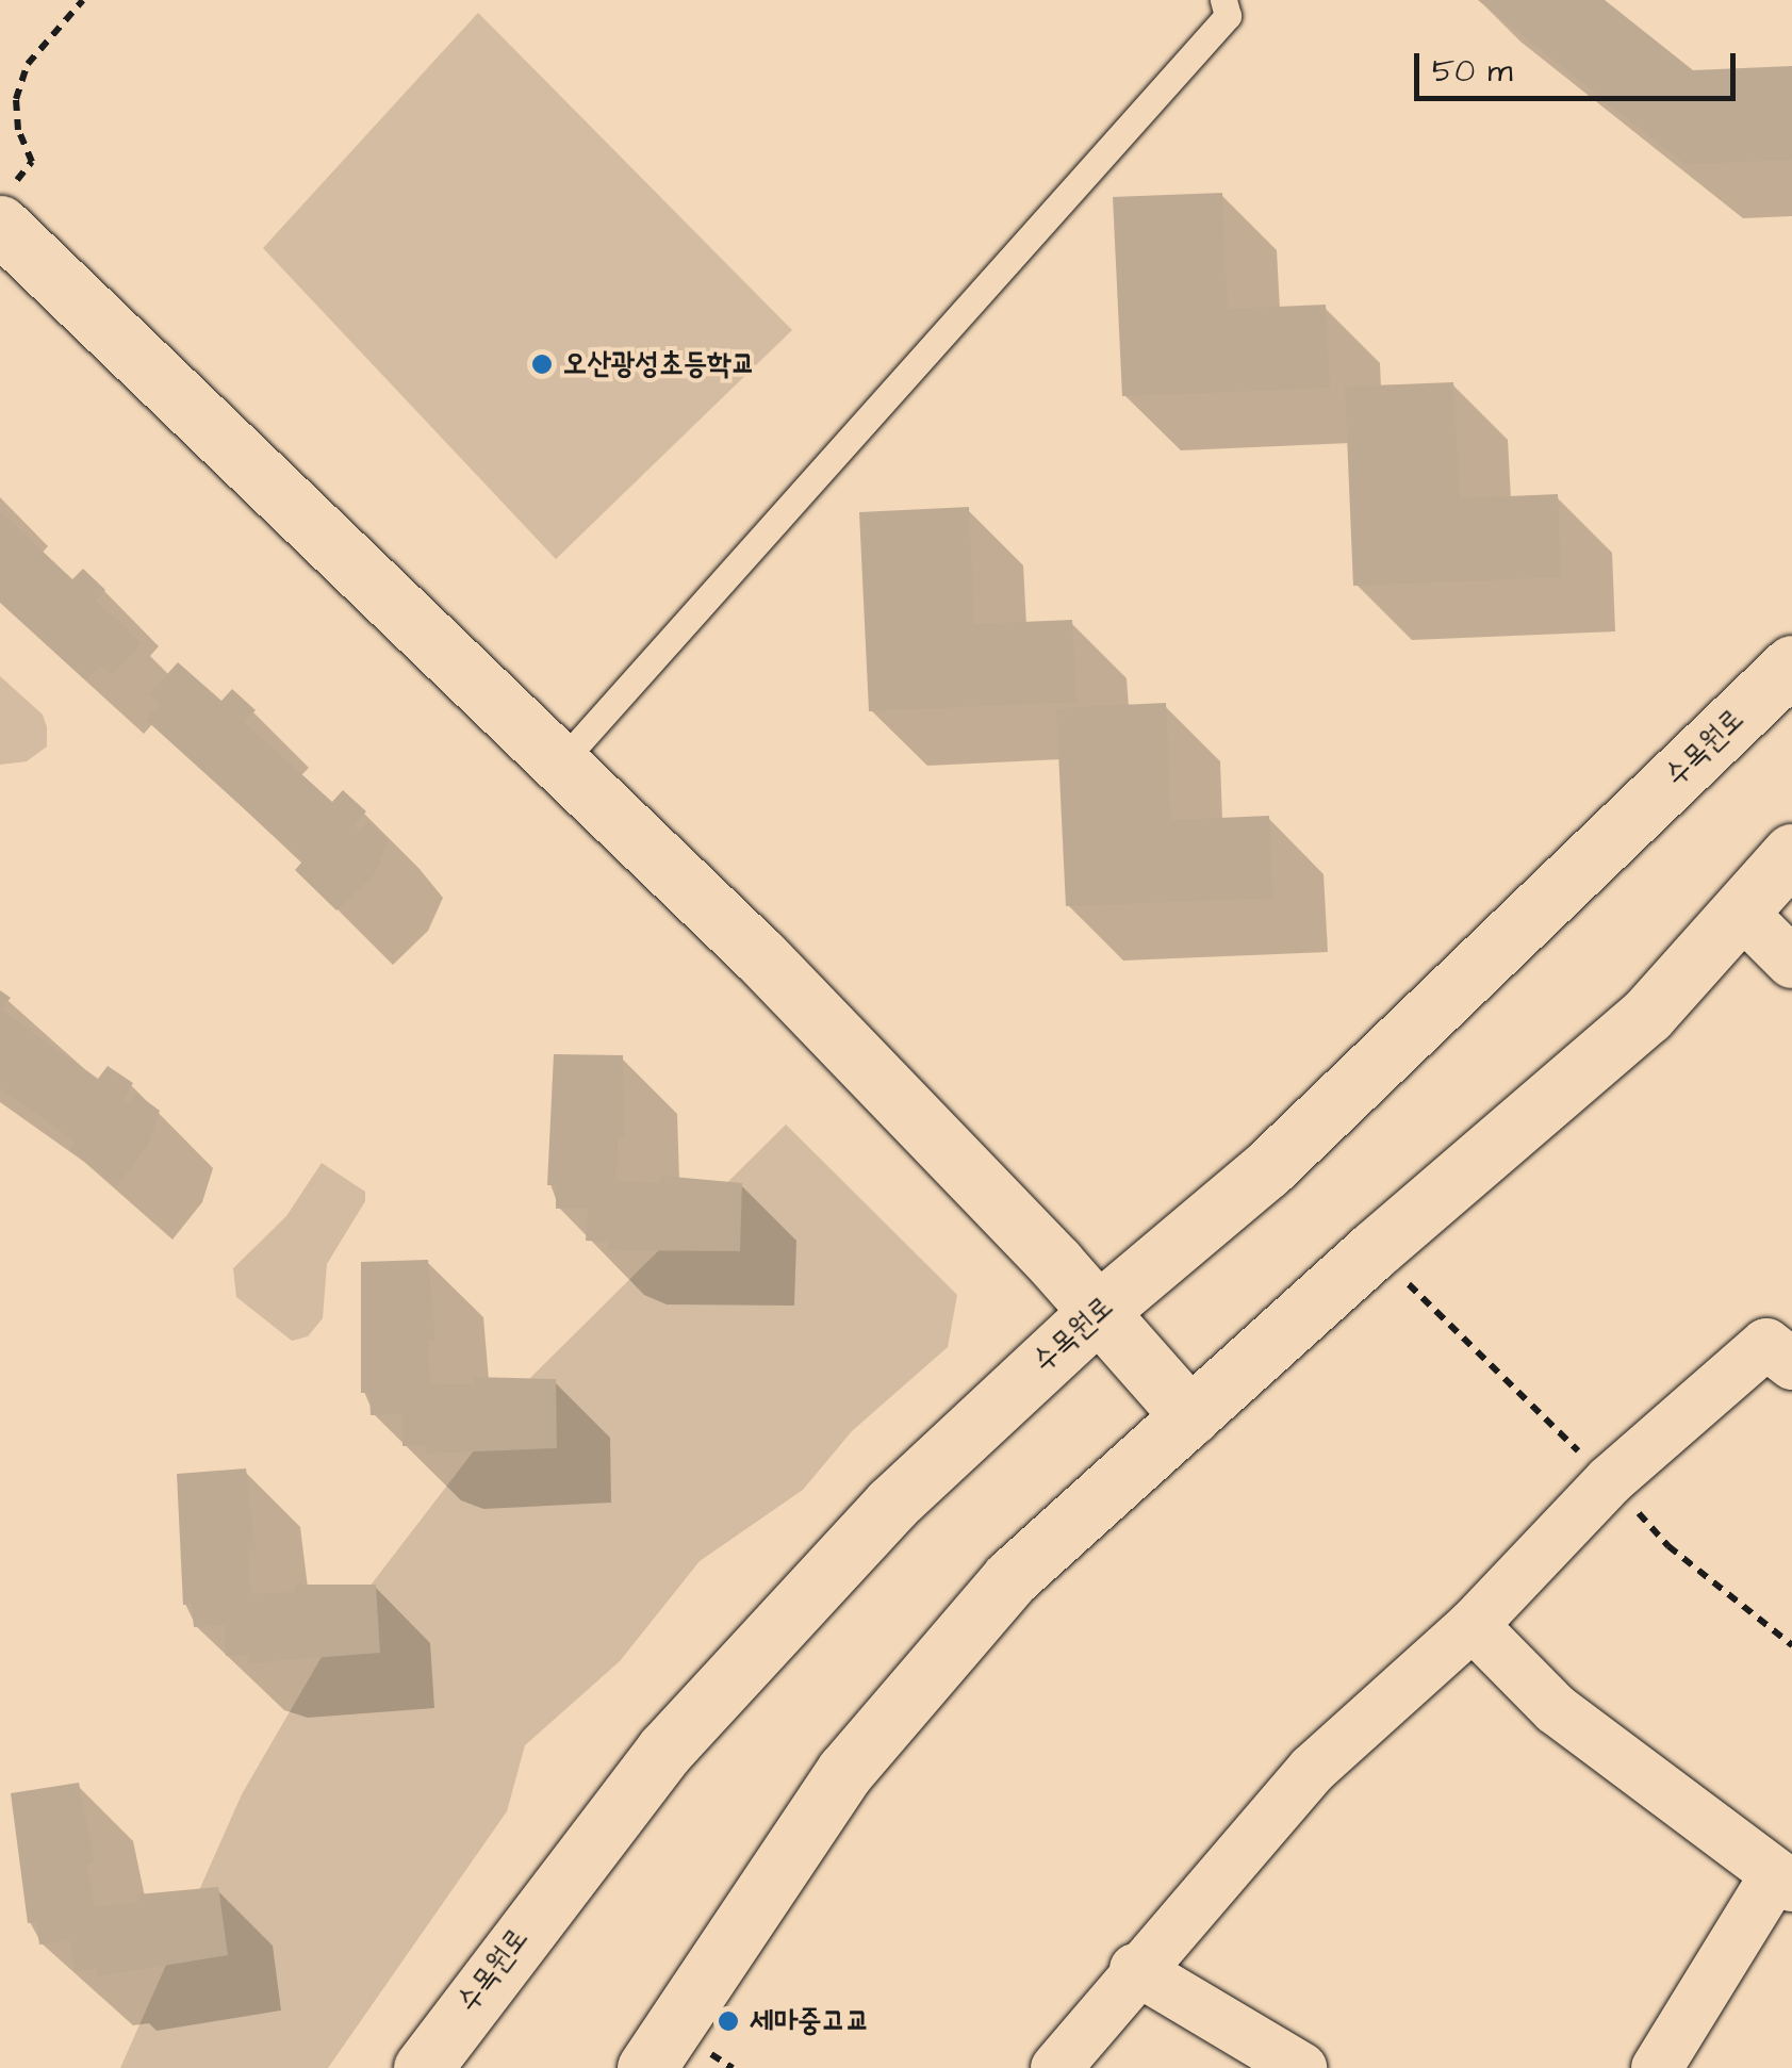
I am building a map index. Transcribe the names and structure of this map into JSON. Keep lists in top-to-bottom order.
{
  "streets": {
    "street": ["수목원로"]
  },
  "places": ["오산광성초등학교", "세마중고교"],
  "scale_bar": "50 m"
}
